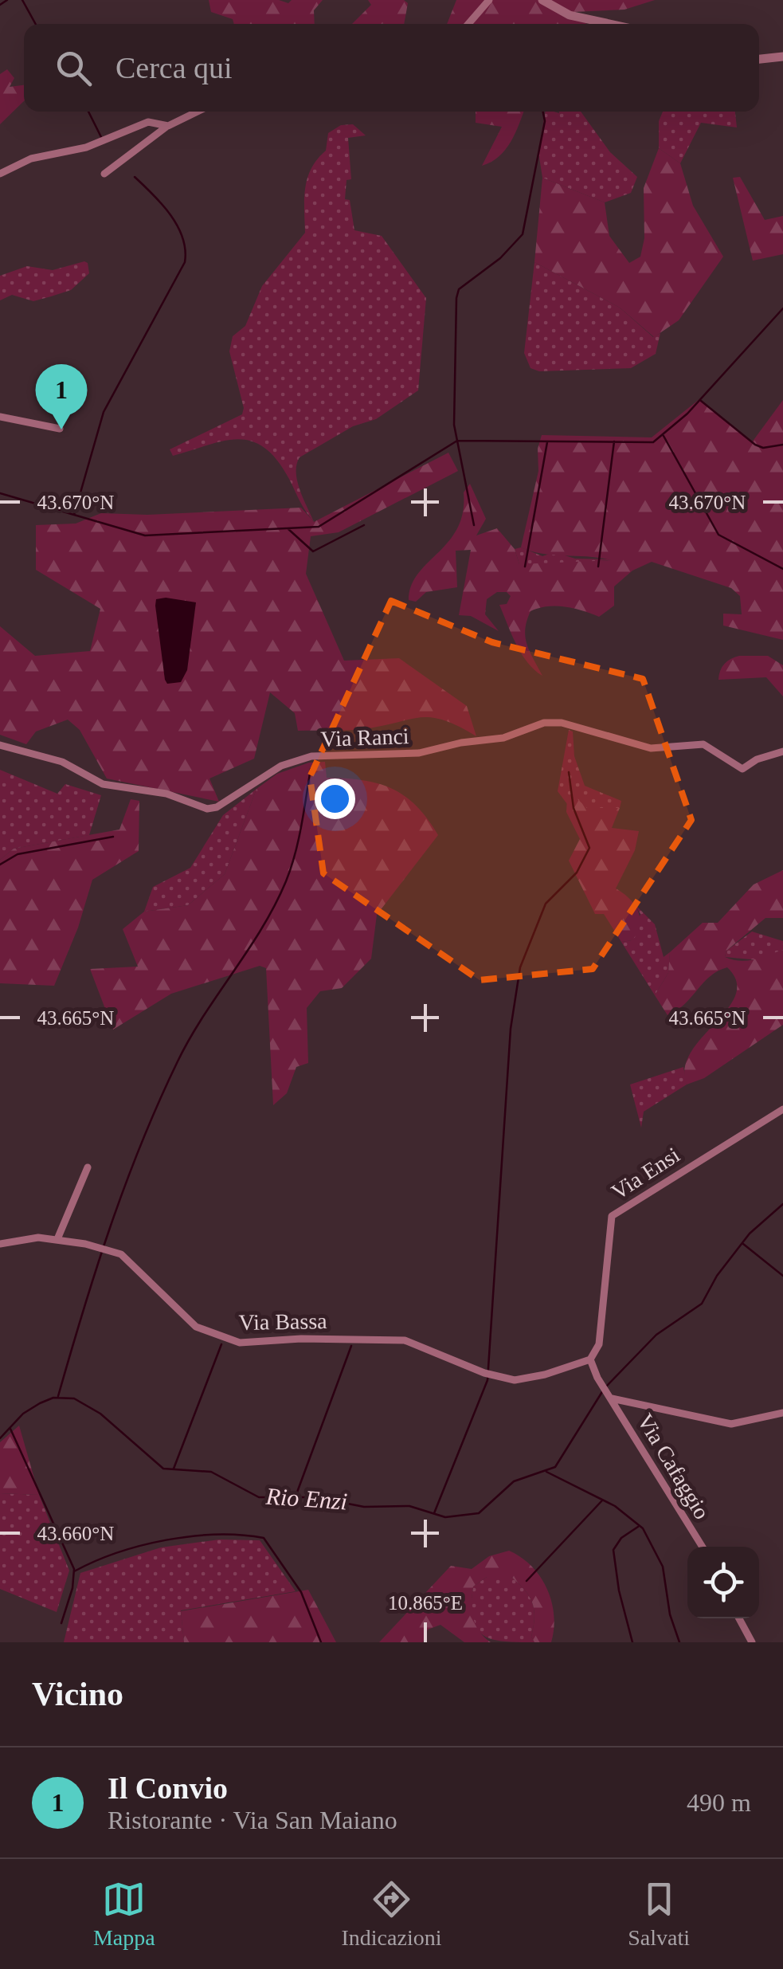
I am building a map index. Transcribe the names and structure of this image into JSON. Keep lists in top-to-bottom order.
{
  "streets": {
    "street": [
      "Via Ranci",
      "Via Ensi",
      "Via Bassa",
      "Via Cafaggio"
    ]
  },
  "crossings": [
    ["Via Ensi", "Via Bassa"],
    ["Via Ensi", "Via Cafaggio"],
    ["Via Bassa", "Via Cafaggio"]
  ],
  "water": ["Rio Enzi"],
  "page": {
    "search": "Cerca qui",
    "pins": "1",
    "heading": "Vicino",
    "list": [
      {
        "mark": "1",
        "name": "Il Convio",
        "note": "Ristorante · Via San Maiano",
        "value": "490 m"
      }
    ],
    "nav": ["Mappa", "Indicazioni", "Salvati"]
  },
  "coordinates": [
    "43.670°N",
    "43.665°N",
    "43.660°N",
    "10.865°E"
  ]
}
